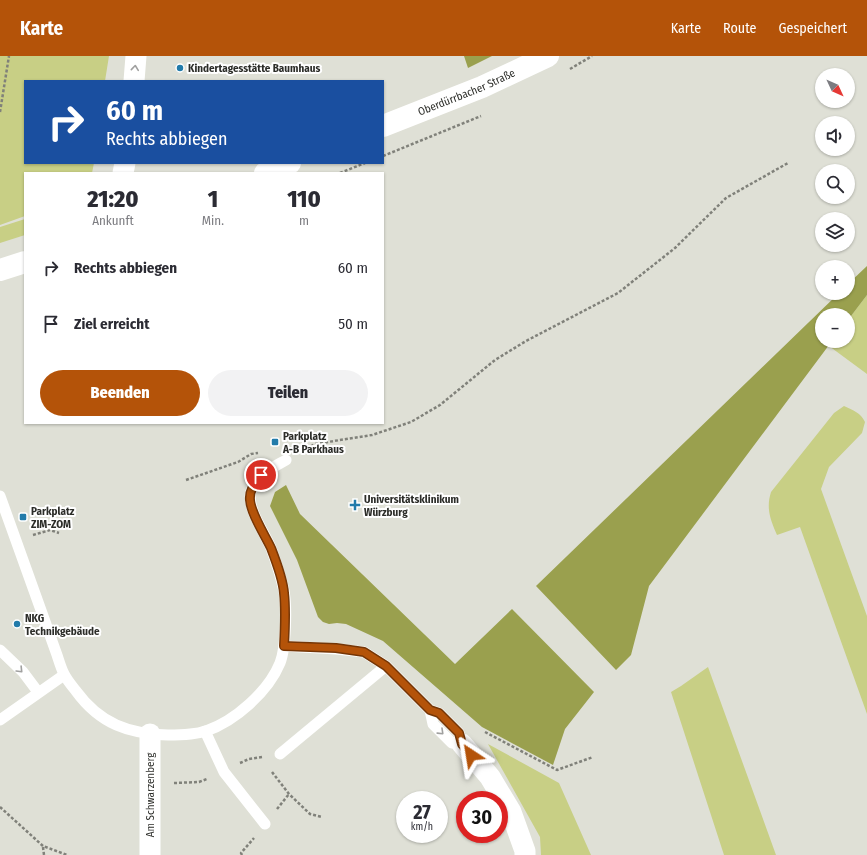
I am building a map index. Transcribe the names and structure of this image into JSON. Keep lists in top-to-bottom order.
{
  "streets": {
    "street": ["Oberdürrbacher Straße", "Am Schwarzenberg"]
  },
  "places": {
    "other": ["Kindertagesstätte Baumhaus", "NKG Technikgebäude"],
    "transit": ["Parkplatz A-B Parkhaus", "Parkplatz ZIM-ZOM"],
    "health": ["Universitätsklinikum Würzburg"]
  },
  "north": "bottom right",
  "page": {
    "header": "Karte",
    "nav": ["Karte", "Route", "Gespeichert"],
    "map_buttons": ["+", "−"],
    "turn": ["60 m", "Rechts abbiegen"],
    "eta": [
      "21:20",
      "Ankunft",
      "1",
      "Min.",
      "110",
      "m"
    ],
    "list": [
      {
        "name": "Rechts abbiegen",
        "value": "60 m"
      },
      {
        "name": "Ziel erreicht",
        "value": "50 m"
      }
    ],
    "buttons": ["Beenden", "Teilen"],
    "speed": "27 km/h",
    "limit": "30"
  }
}
